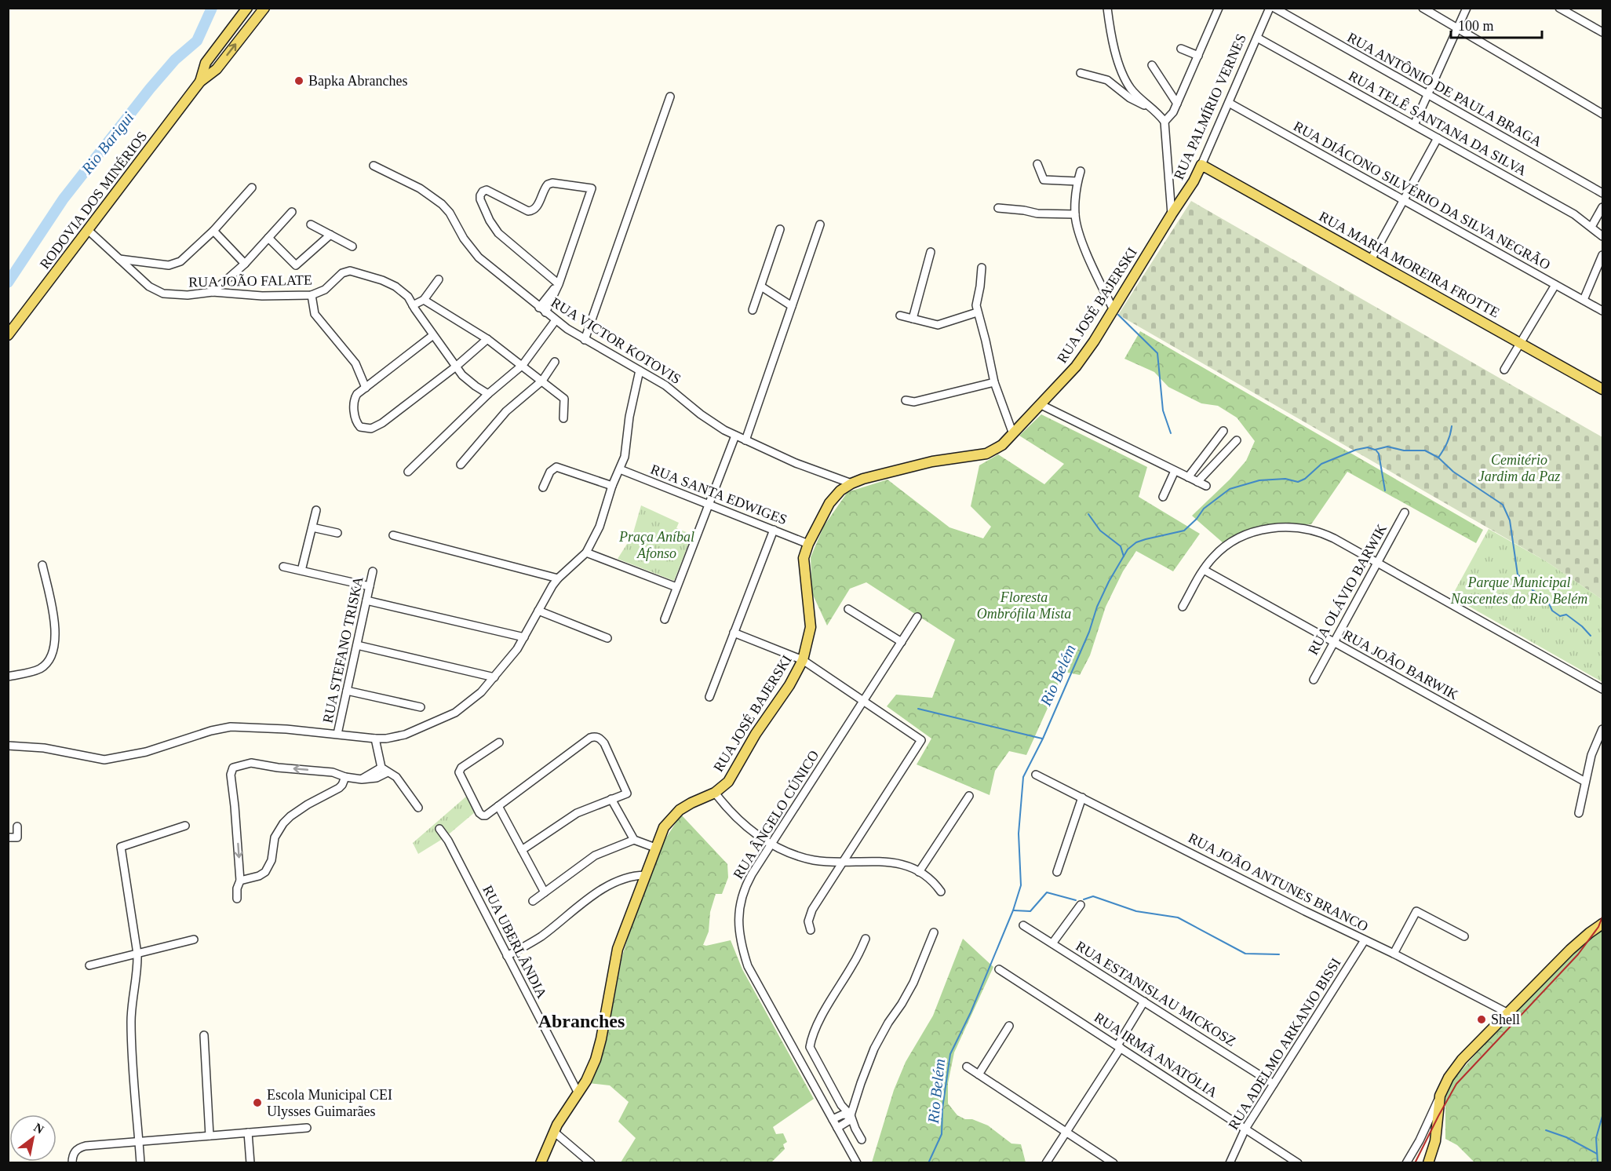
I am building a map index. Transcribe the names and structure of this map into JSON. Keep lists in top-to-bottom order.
{
  "streets": {
    "main road": [
      "RUA PALMÍRIO VERNES",
      "RODOVIA DOS MINÉRIOS",
      "RUA MARIA MOREIRA FROTTE",
      "RUA JOSÉ BAJERSKI"
    ],
    "street": [
      "RUA ANTÔNIO DE PAULA BRAGA",
      "RUA TELÊ SANTANA DA SILVA",
      "RUA DIÁCONO SILVÉRIO DA SILVA NEGRÃO",
      "RUA JOÃO FALATE",
      "RUA VICTOR KOTOVIS",
      "RUA SANTA EDWIGES",
      "RUA OLÁVIO BARWIK",
      "RUA STEFANO TRISKA",
      "RUA JOÃO BARWIK",
      "RUA ÂNGELO CÚNICO",
      "RUA JOÃO ANTUNES BRANCO",
      "RUA UBERLÂNDIA",
      "RUA ESTANISLAU MICKOSZ",
      "RUA ADELMO ARKANJO BISSI",
      "RUA IRMÃ ANATÓLIA"
    ]
  },
  "crossings": [
    ["RUA PALMÍRIO VERNES", "RUA TELÊ SANTANA DA SILVA"],
    ["RUA PALMÍRIO VERNES", "RUA DIÁCONO SILVÉRIO DA SILVA NEGRÃO"],
    ["RUA PALMÍRIO VERNES", "RUA MARIA MOREIRA FROTTE"],
    ["RUA PALMÍRIO VERNES", "RUA JOSÉ BAJERSKI"],
    ["RODOVIA DOS MINÉRIOS", "RUA JOÃO FALATE"],
    ["RUA JOSÉ BAJERSKI", "RUA VICTOR KOTOVIS"],
    ["RUA JOSÉ BAJERSKI", "RUA SANTA EDWIGES"],
    ["RUA JOSÉ BAJERSKI", "RUA UBERLÂNDIA"],
    ["RUA OLÁVIO BARWIK", "RUA JOÃO BARWIK"],
    ["RUA JOÃO ANTUNES BRANCO", "RUA ADELMO ARKANJO BISSI"],
    ["RUA ESTANISLAU MICKOSZ", "RUA ADELMO ARKANJO BISSI"],
    ["RUA ADELMO ARKANJO BISSI", "RUA IRMÃ ANATÓLIA"]
  ],
  "districts": ["Abranches"],
  "water": ["Rio Barigui", "Rio Belém"],
  "parks": [
    "Cemitério Jardim da Paz",
    "Praça Aníbal Afonso",
    "Parque Municipal Nascentes do Rio Belém",
    "Floresta Ombrófila Mista"
  ],
  "places": ["Bapka Abranches", "Shell", "Escola Municipal CEI Ulysses Guimarães"],
  "scale_bar": "100 m",
  "north": "top right"
}
